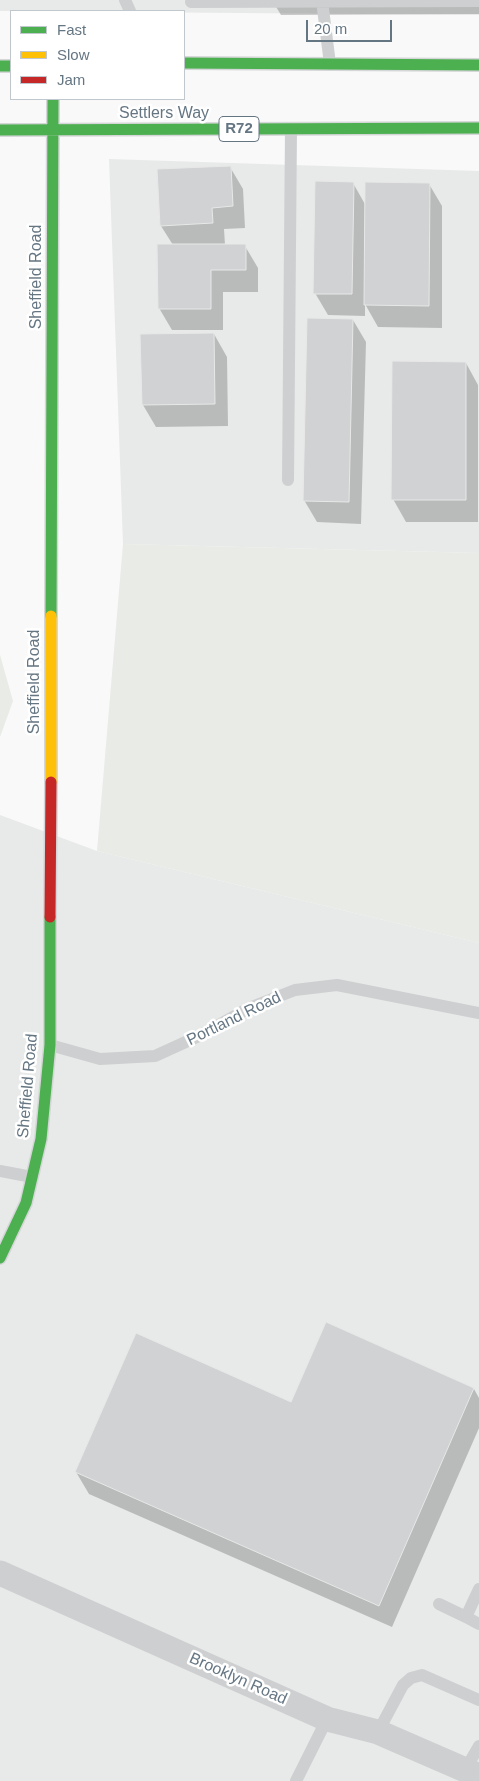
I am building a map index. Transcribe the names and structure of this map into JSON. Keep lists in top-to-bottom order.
{
  "streets": {
    "street": [
      "Settlers Way",
      "R72",
      "Sheffield Road",
      "Brooklyn Road"
    ],
    "lane": ["Portland Road"]
  },
  "crossings": [
    ["Settlers Way", "Sheffield Road"],
    ["Sheffield Road", "Portland Road"]
  ],
  "legend": ["Fast", "Slow", "Jam"],
  "scale_bar": "20 m"
}
